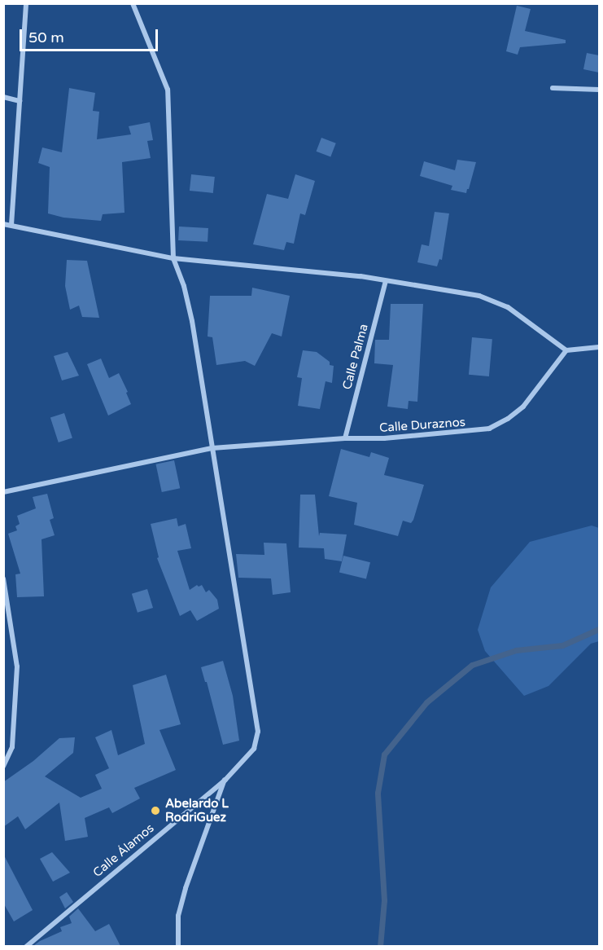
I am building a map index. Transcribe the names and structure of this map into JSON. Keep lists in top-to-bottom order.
{
  "streets": {
    "street": ["Calle Palma", "Calle Duraznos", "Calle Álamos"]
  },
  "crossings": [
    ["Calle Palma", "Calle Duraznos"],
    ["Calle Duraznos", "Calle Álamos"]
  ],
  "places": ["Abelardo L RodriGuez"],
  "scale_bar": "50 m"
}
